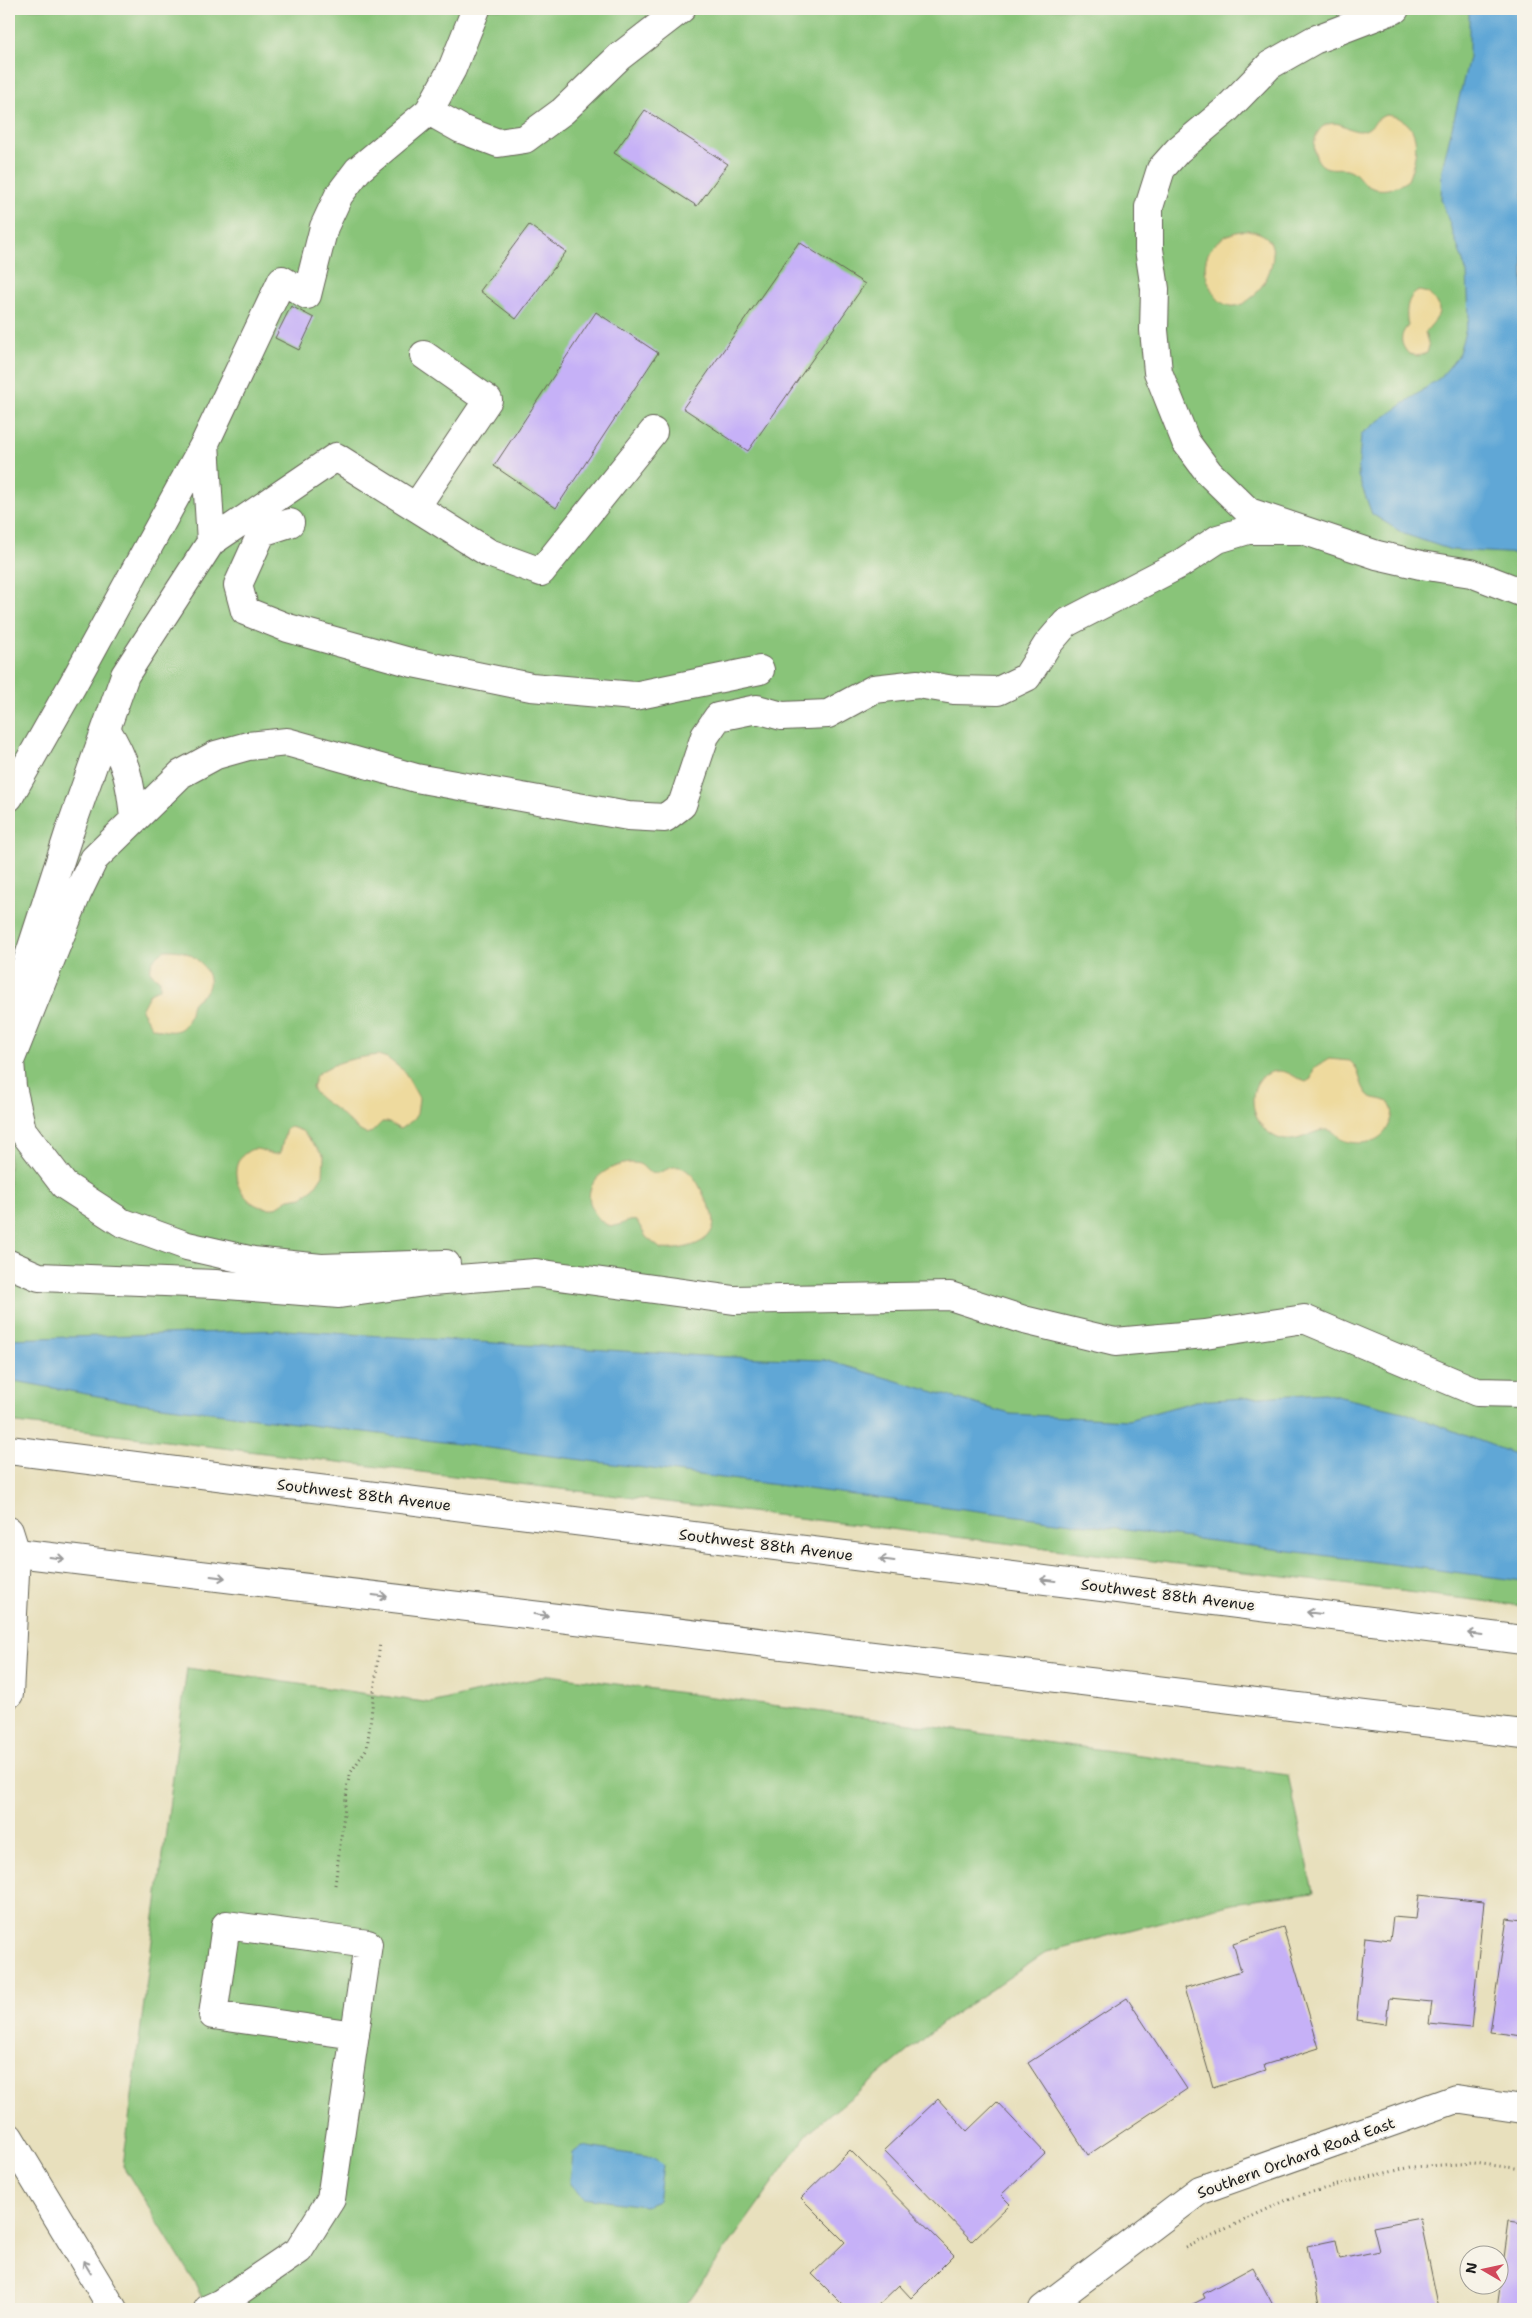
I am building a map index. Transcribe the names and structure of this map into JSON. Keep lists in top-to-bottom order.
{
  "streets": {
    "main road": ["Southwest 88th Avenue", "Southern Orchard Road East"]
  },
  "north": "left"
}
